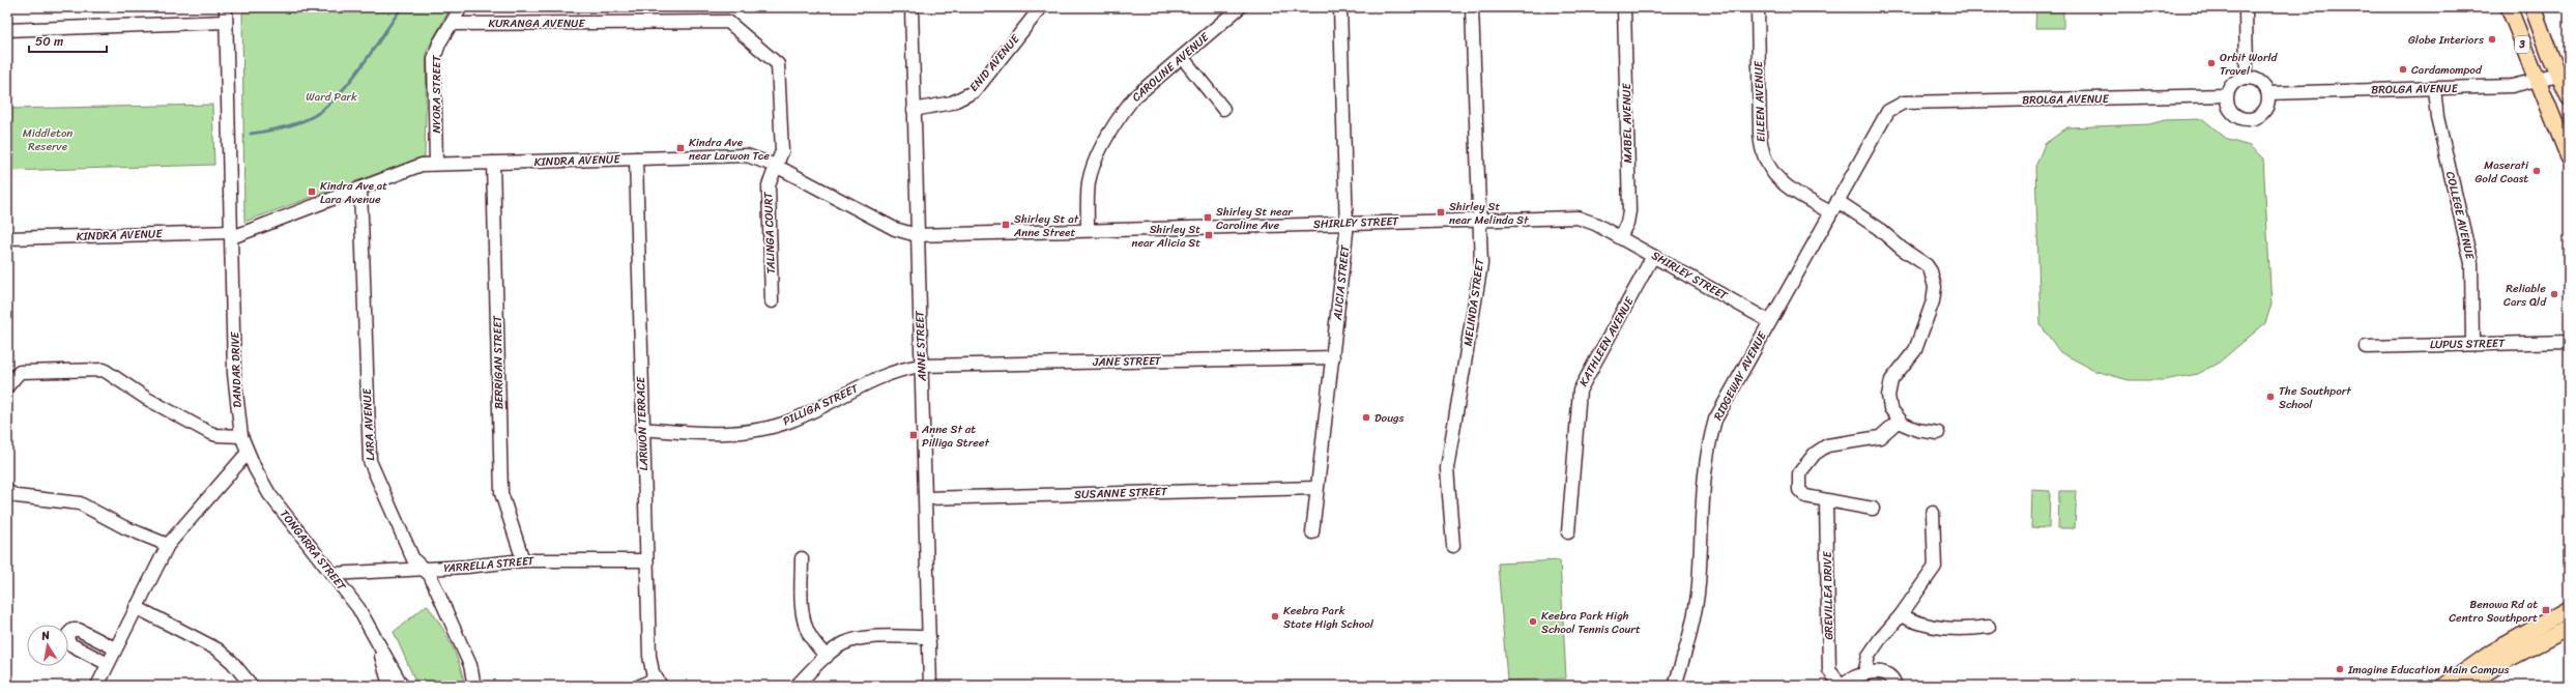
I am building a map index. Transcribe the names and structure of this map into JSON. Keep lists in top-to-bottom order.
{
  "streets": {
    "main road": ["3"],
    "street": [
      "KURANGA AVENUE",
      "ENID AVENUE",
      "CAROLINE AVENUE",
      "BROLGA AVENUE",
      "NYORA STREET",
      "EILEEN AVENUE",
      "MABEL AVENUE",
      "KINDRA AVENUE",
      "COLLEGE AVENUE",
      "SHIRLEY STREET",
      "TALINGA COURT",
      "ALICIA STREET",
      "MELINDA STREET",
      "KATHLEEN AVENUE",
      "LUPUS STREET",
      "ANNE STREET",
      "JANE STREET",
      "BERRIGAN STREET",
      "DANDAR DRIVE",
      "RIDGEWAY AVENUE",
      "PILLIGA STREET",
      "LARWON TERRACE",
      "LARA AVENUE",
      "SUSANNE STREET",
      "TONGARRA STREET",
      "YARRELLA STREET",
      "GREVILLEA DRIVE"
    ]
  },
  "crossings": [
    ["KURANGA AVENUE", "NYORA STREET"],
    ["KURANGA AVENUE", "KINDRA AVENUE"],
    ["KURANGA AVENUE", "TALINGA COURT"],
    ["3", "BROLGA AVENUE"],
    ["ENID AVENUE", "ANNE STREET"],
    ["CAROLINE AVENUE", "SHIRLEY STREET"],
    ["BROLGA AVENUE", "COLLEGE AVENUE"],
    ["BROLGA AVENUE", "RIDGEWAY AVENUE"],
    ["NYORA STREET", "KINDRA AVENUE"],
    ["EILEEN AVENUE", "RIDGEWAY AVENUE"],
    ["MABEL AVENUE", "SHIRLEY STREET"],
    ["KINDRA AVENUE", "SHIRLEY STREET"],
    ["KINDRA AVENUE", "TALINGA COURT"],
    ["KINDRA AVENUE", "ANNE STREET"],
    ["KINDRA AVENUE", "BERRIGAN STREET"],
    ["KINDRA AVENUE", "DANDAR DRIVE"],
    ["KINDRA AVENUE", "LARWON TERRACE"],
    ["KINDRA AVENUE", "LARA AVENUE"],
    ["COLLEGE AVENUE", "LUPUS STREET"],
    ["SHIRLEY STREET", "ALICIA STREET"],
    ["SHIRLEY STREET", "MELINDA STREET"],
    ["SHIRLEY STREET", "KATHLEEN AVENUE"],
    ["SHIRLEY STREET", "ANNE STREET"],
    ["SHIRLEY STREET", "RIDGEWAY AVENUE"],
    ["ALICIA STREET", "JANE STREET"],
    ["ALICIA STREET", "SUSANNE STREET"],
    ["ANNE STREET", "JANE STREET"],
    ["ANNE STREET", "PILLIGA STREET"],
    ["ANNE STREET", "SUSANNE STREET"],
    ["JANE STREET", "PILLIGA STREET"],
    ["BERRIGAN STREET", "YARRELLA STREET"],
    ["DANDAR DRIVE", "TONGARRA STREET"],
    ["PILLIGA STREET", "LARWON TERRACE"],
    ["LARWON TERRACE", "YARRELLA STREET"],
    ["LARA AVENUE", "YARRELLA STREET"],
    ["TONGARRA STREET", "YARRELLA STREET"]
  ],
  "parks": ["Ward Park", "Middleton Reserve"],
  "places": {
    "other": [
      "Globe Interiors",
      "Orbit World Travel",
      "Cardamompod",
      "Maserati Gold Coast",
      "Reliable Cars Qld",
      "The Southport School",
      "Dougs",
      "Keebra Park State High School",
      "Keebra Park High School Tennis Court",
      "Imagine Education Main Campus"
    ],
    "transit": [
      "Kindra Ave near Larwon Tce",
      "Kindra Ave at Lara Avenue",
      "Shirley St near Melinda St",
      "Shirley St near Caroline Ave",
      "Shirley St at Anne Street",
      "Shirley St near Alicia St",
      "Anne St at Pilliga Street",
      "Benowa Rd at Centro Southport"
    ]
  },
  "scale_bar": "50 m",
  "north": "top"
}
